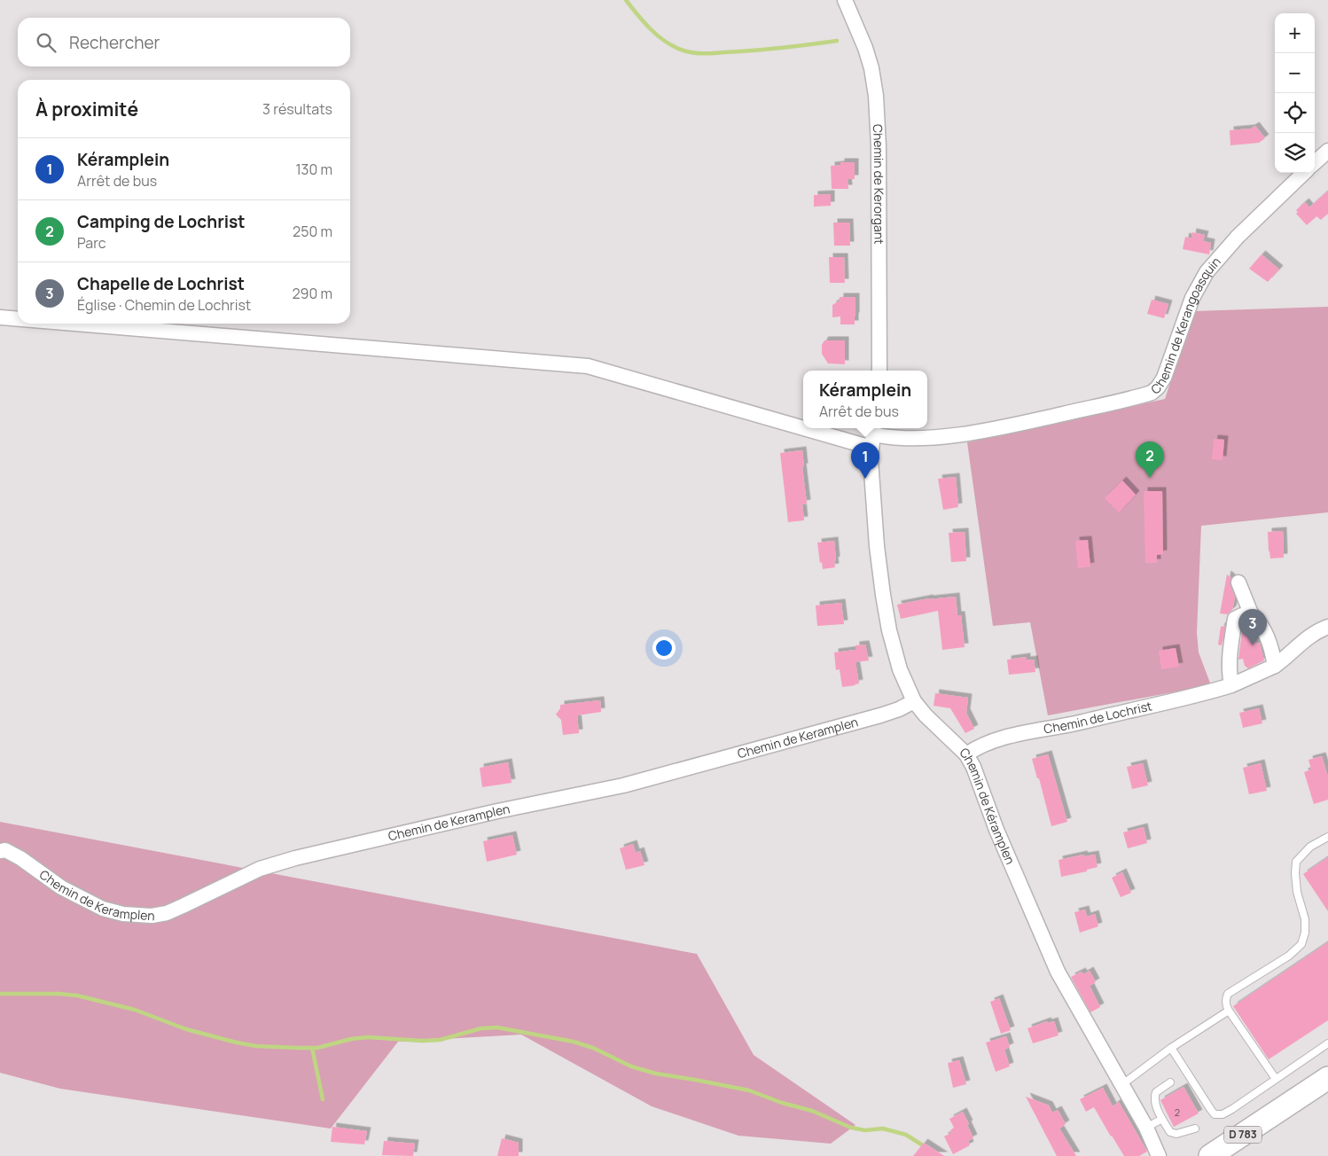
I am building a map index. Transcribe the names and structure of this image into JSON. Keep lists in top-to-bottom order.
{
  "streets": {
    "main road": ["D 783"],
    "street": [
      "Chemin de Kerorgant",
      "Chemin de Kerangoasquin",
      "Chemin de Lochrist",
      "Chemin de Keramplen",
      "Chemin de Kéramplen"
    ]
  },
  "crossings": [
    ["Chemin de Kerangoasquin", "Chemin de Kéramplen"],
    ["Chemin de Lochrist", "Chemin de Kéramplen"],
    ["Chemin de Keramplen", "Chemin de Kéramplen"]
  ],
  "house_numbers": ["2"],
  "page": {
    "map_buttons": ["+", "−"],
    "search": "Rechercher",
    "heading": ["À proximité", "3 résultats"],
    "list": [
      {
        "mark": "1",
        "name": "Kéramplein",
        "note": "Arrêt de bus",
        "value": "130 m"
      },
      {
        "mark": "2",
        "name": "Camping de Lochrist",
        "note": "Parc",
        "value": "250 m"
      },
      {
        "mark": "3",
        "name": "Chapelle de Lochrist",
        "note": "Église · Chemin de Lochrist",
        "value": "290 m"
      }
    ],
    "popup": ["Kéramplein", "Arrêt de bus"],
    "pins": ["2", "1", "3"]
  }
}
